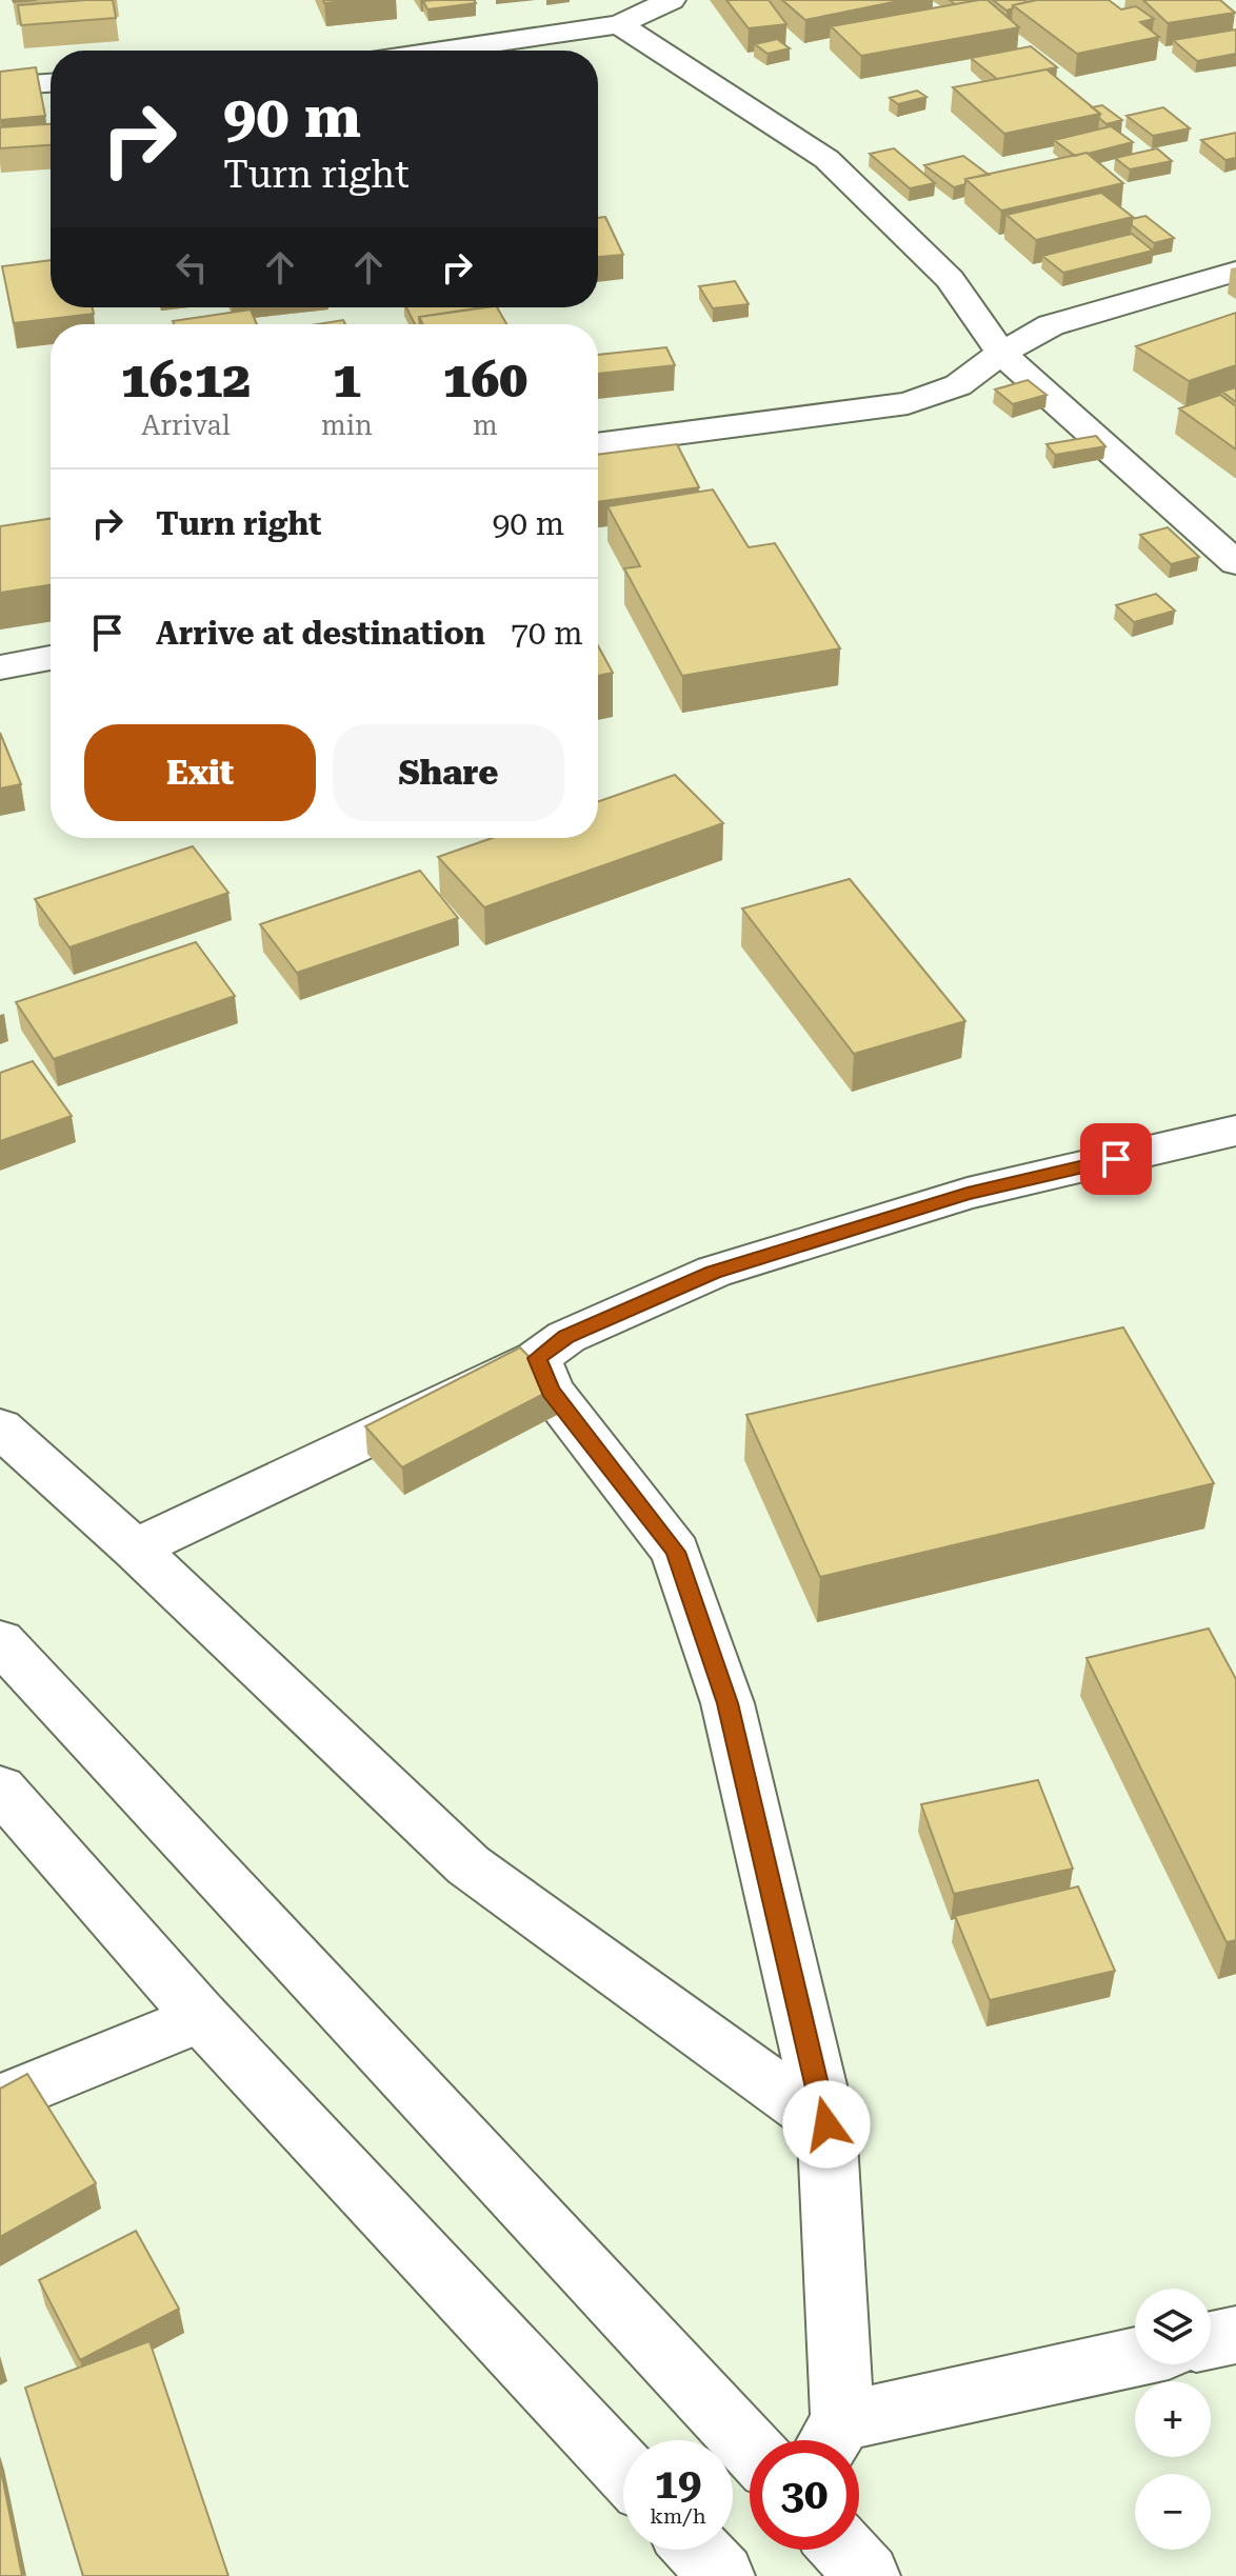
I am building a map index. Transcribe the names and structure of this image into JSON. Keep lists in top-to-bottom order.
{
  "page": {
    "turn": ["90 m", "Turn right"],
    "eta": [
      "16:12",
      "Arrival",
      "1",
      "min",
      "160",
      "m"
    ],
    "list": [
      {
        "name": "Turn right",
        "value": "90 m"
      },
      {
        "name": "Arrive at destination",
        "value": "70 m"
      }
    ],
    "buttons": ["Exit", "Share"],
    "map_buttons": ["+", "−"],
    "speed": "19 km/h",
    "limit": "30"
  }
}
